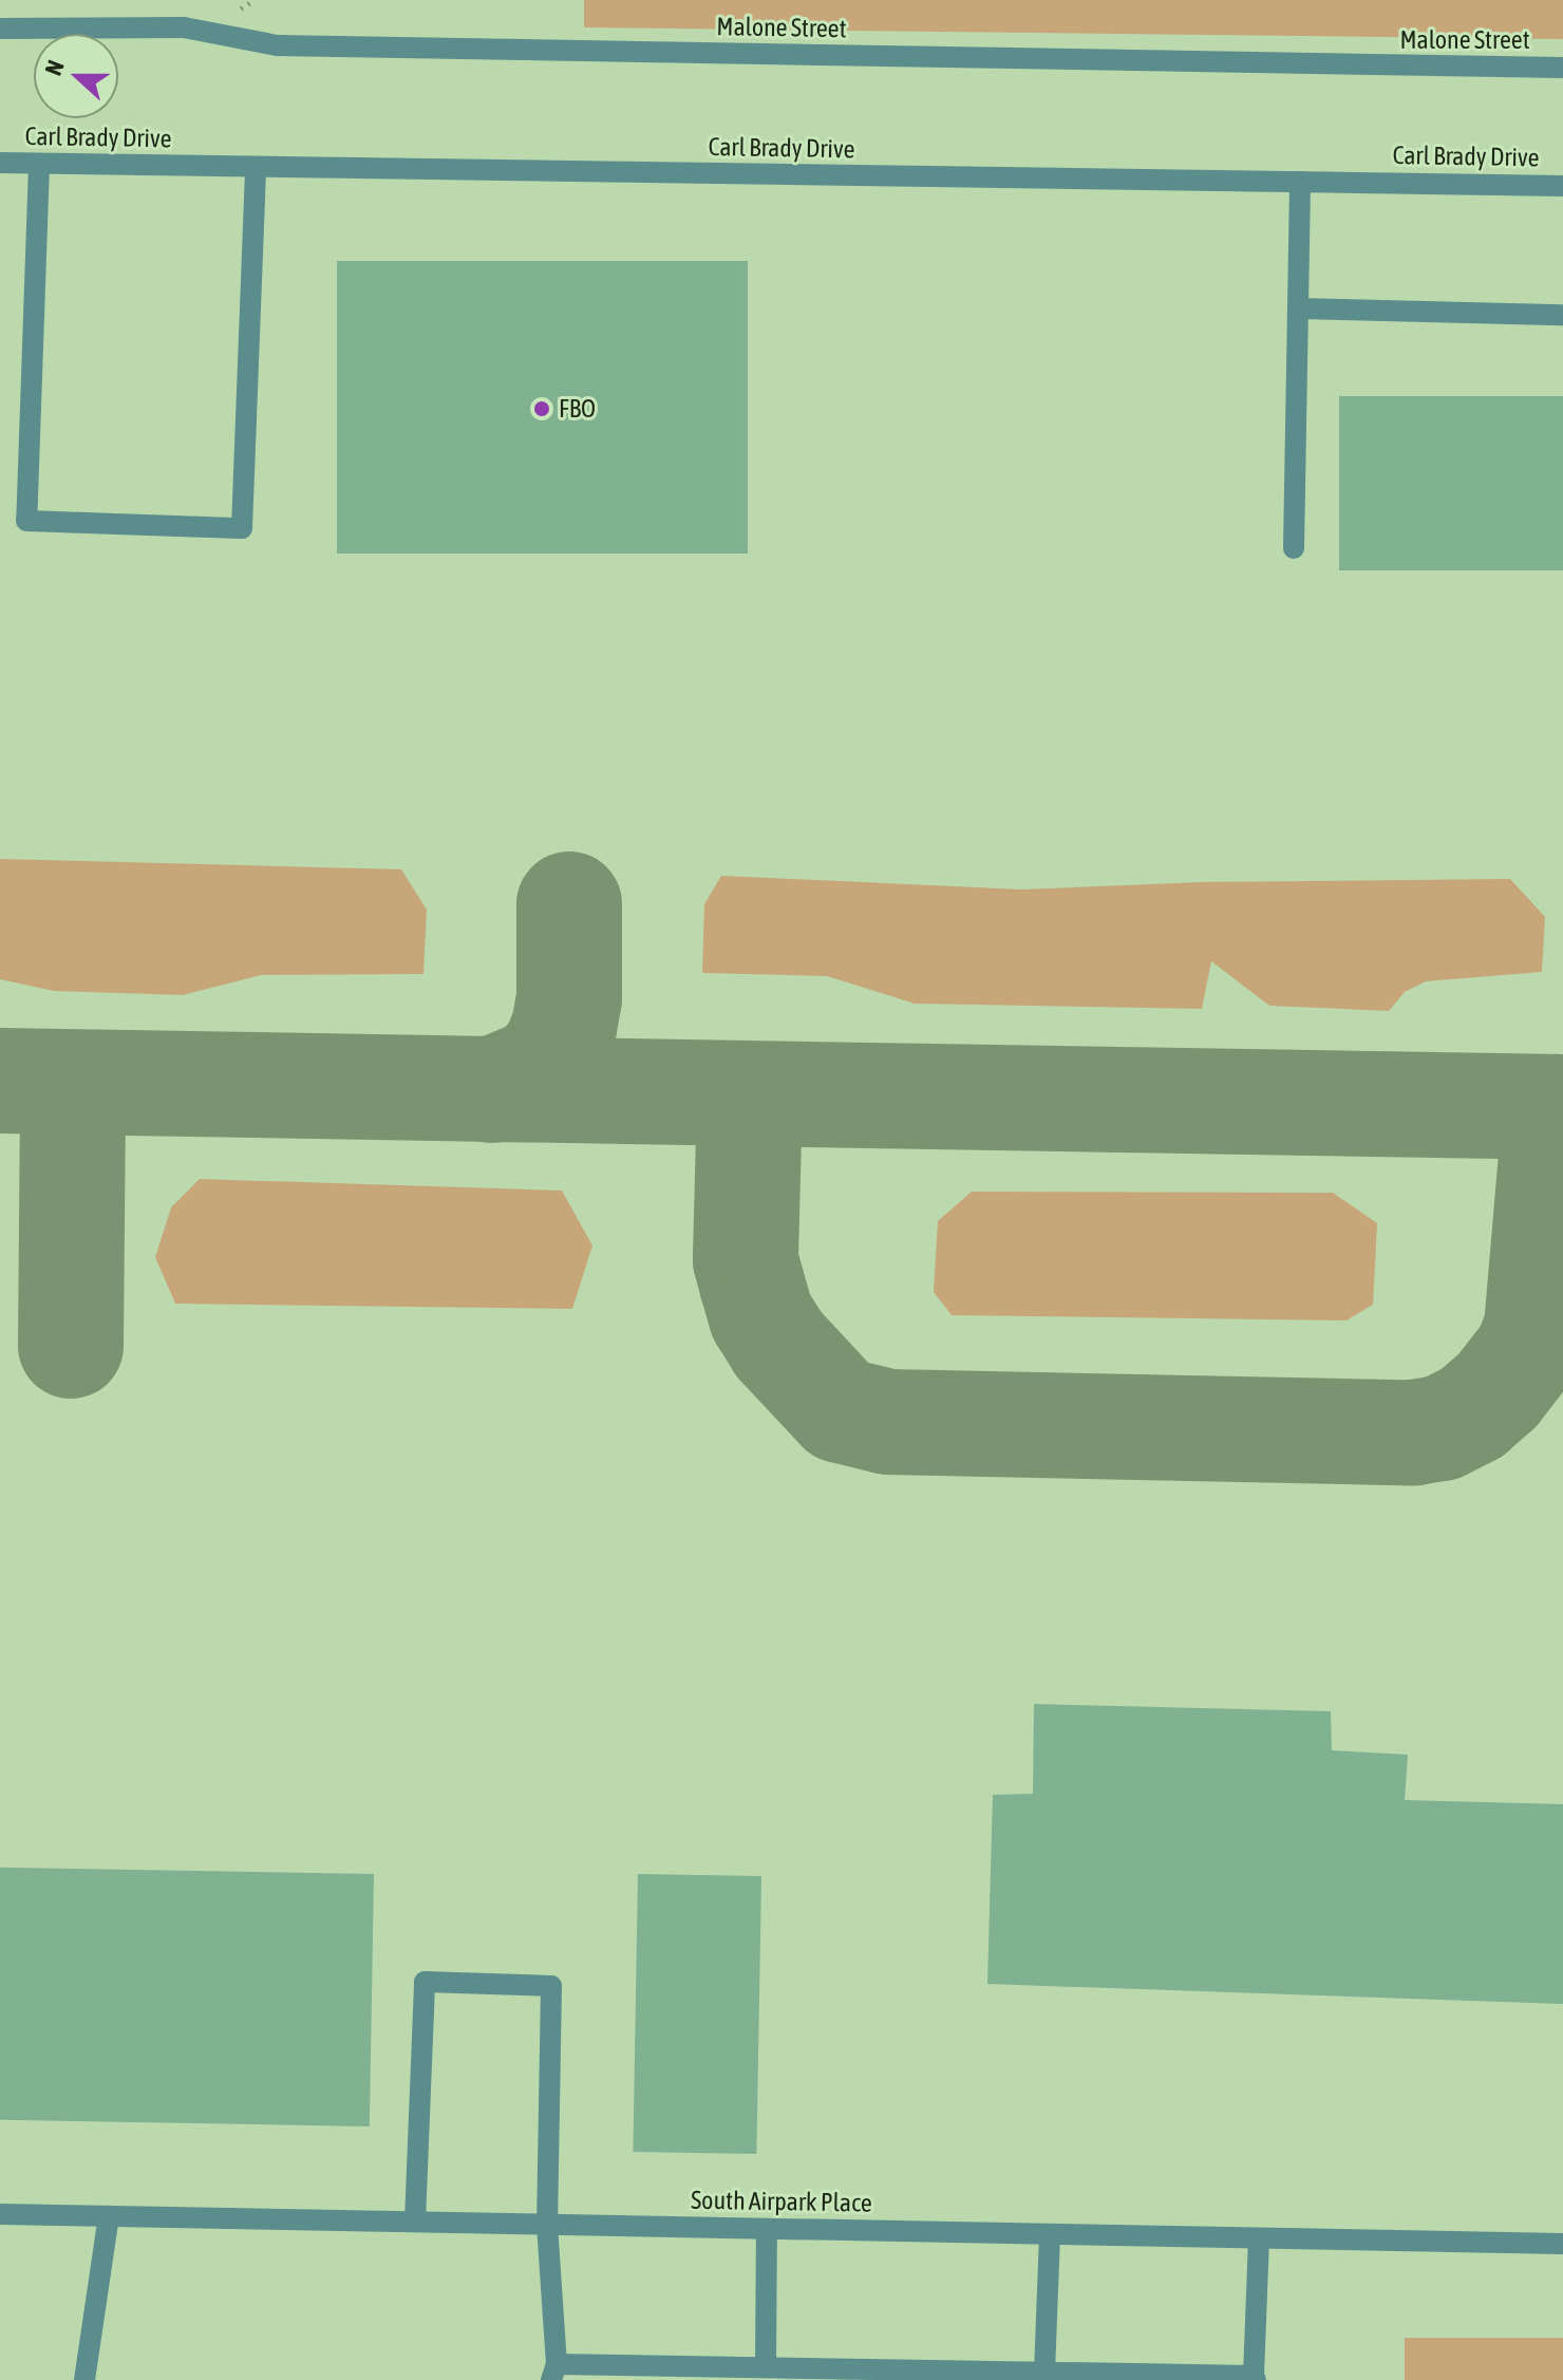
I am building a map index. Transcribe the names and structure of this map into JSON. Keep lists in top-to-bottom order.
{
  "streets": {
    "street": ["Malone Street", "Carl Brady Drive", "South Airpark Place"]
  },
  "places": ["FBO"],
  "north": "left"
}
